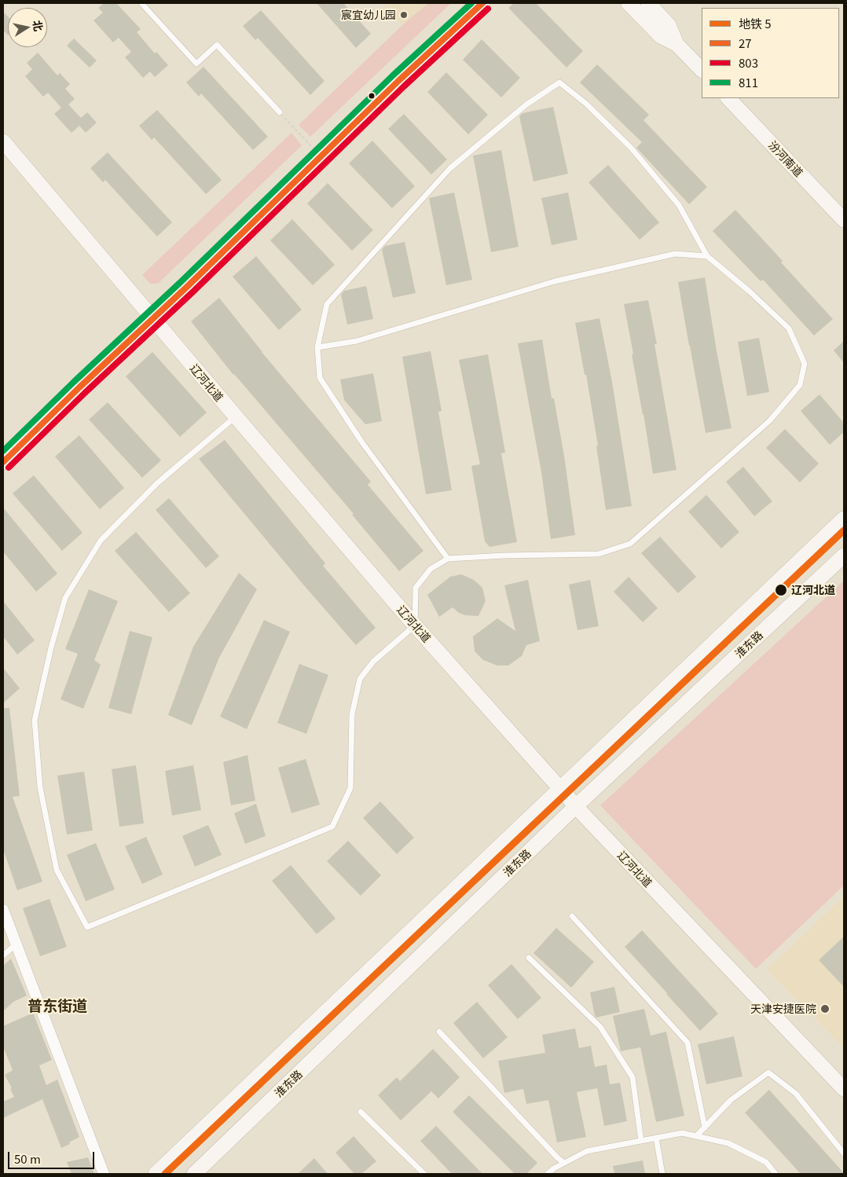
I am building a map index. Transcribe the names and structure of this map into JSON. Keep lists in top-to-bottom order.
{
  "streets": {
    "street": ["汾河南道", "辽河北道", "淮东路"]
  },
  "crossings": [
    ["辽河北道", "淮东路"]
  ],
  "districts": ["普东街道"],
  "places": ["宸宜幼儿园", "辽河北道", "天津安捷医院"],
  "lines": [
    "transit line 27",
    "transit line 811",
    "transit line 803",
    "metro line 5"
  ],
  "legend": [
    "地铁 5",
    "27",
    "803",
    "811"
  ],
  "scale_bar": "50 m",
  "north": "right"
}
